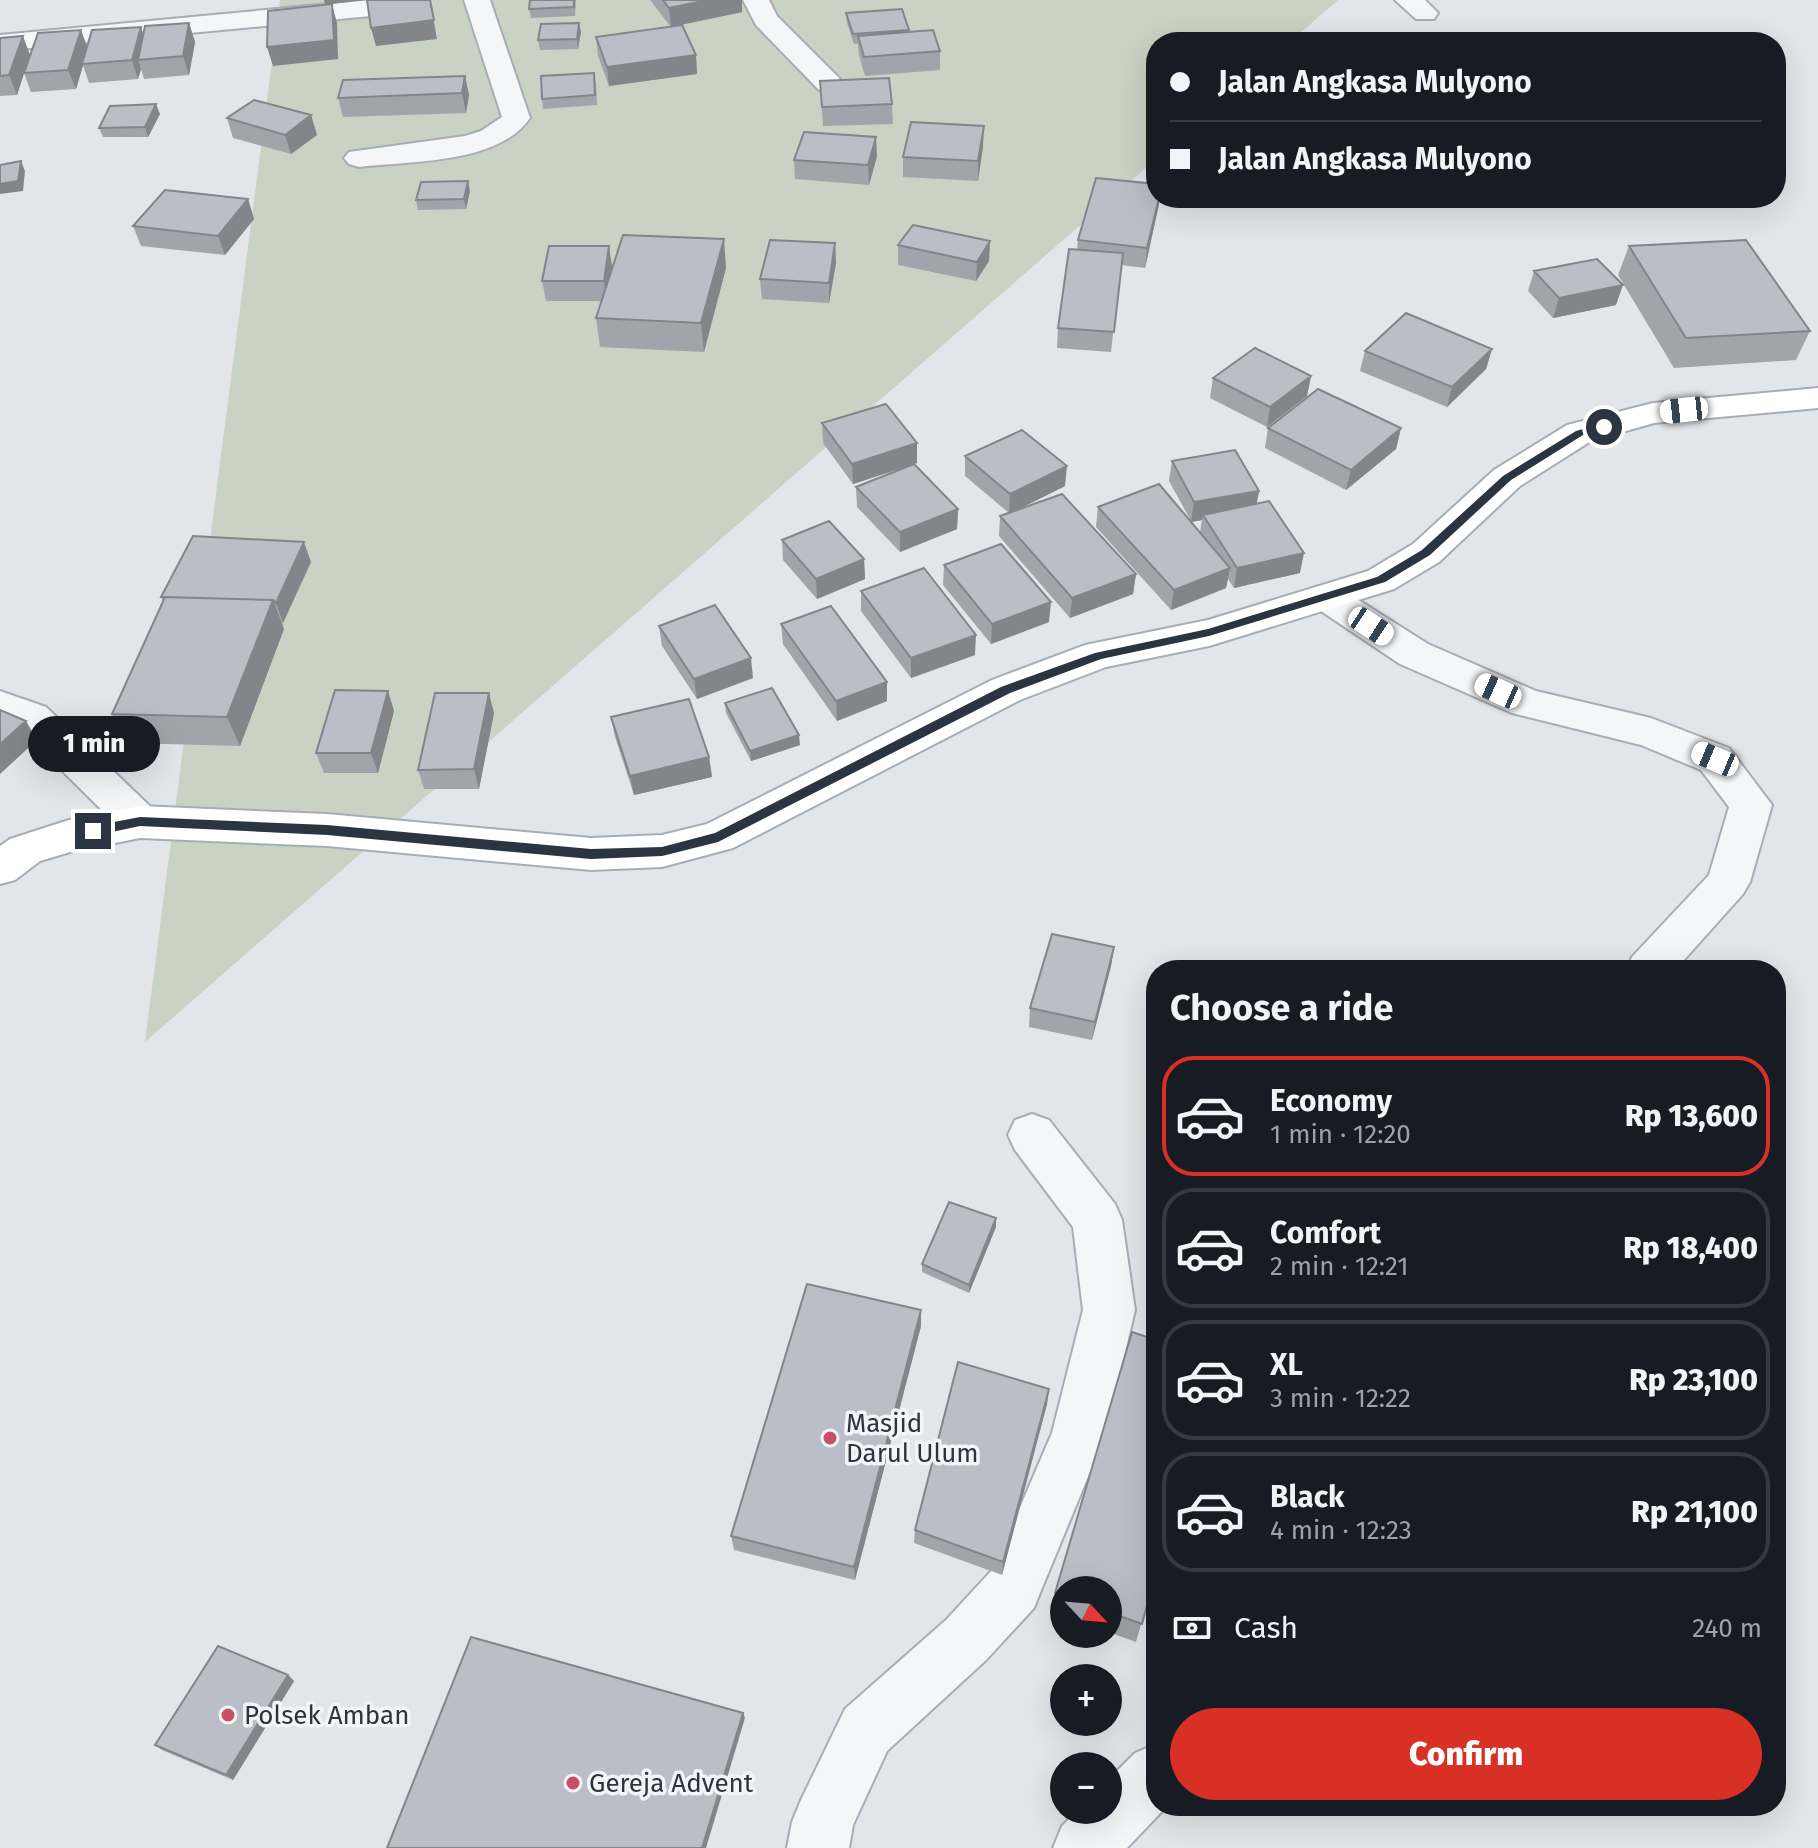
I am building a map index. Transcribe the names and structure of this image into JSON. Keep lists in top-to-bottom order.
{
  "places": ["Masjid Darul Ulum", "Polsek Amban", "Gereja Advent"],
  "north": "bottom right",
  "page": {
    "banner": ["Jalan Angkasa Mulyono", "Jalan Angkasa Mulyono"],
    "bubble": "1 min",
    "heading": "Choose a ride",
    "list": [
      {
        "name": "Economy",
        "note": "1 min · 12:20",
        "value": "Rp 13,600"
      },
      {
        "name": "Comfort",
        "note": "2 min · 12:21",
        "value": "Rp 18,400"
      },
      {
        "name": "XL",
        "note": "3 min · 12:22",
        "value": "Rp 23,100"
      },
      {
        "name": "Black",
        "note": "4 min · 12:23",
        "value": "Rp 21,100"
      }
    ],
    "map_buttons": ["+", "−"],
    "pay": ["Cash", "240 m"],
    "buttons": "Confirm"
  }
}
